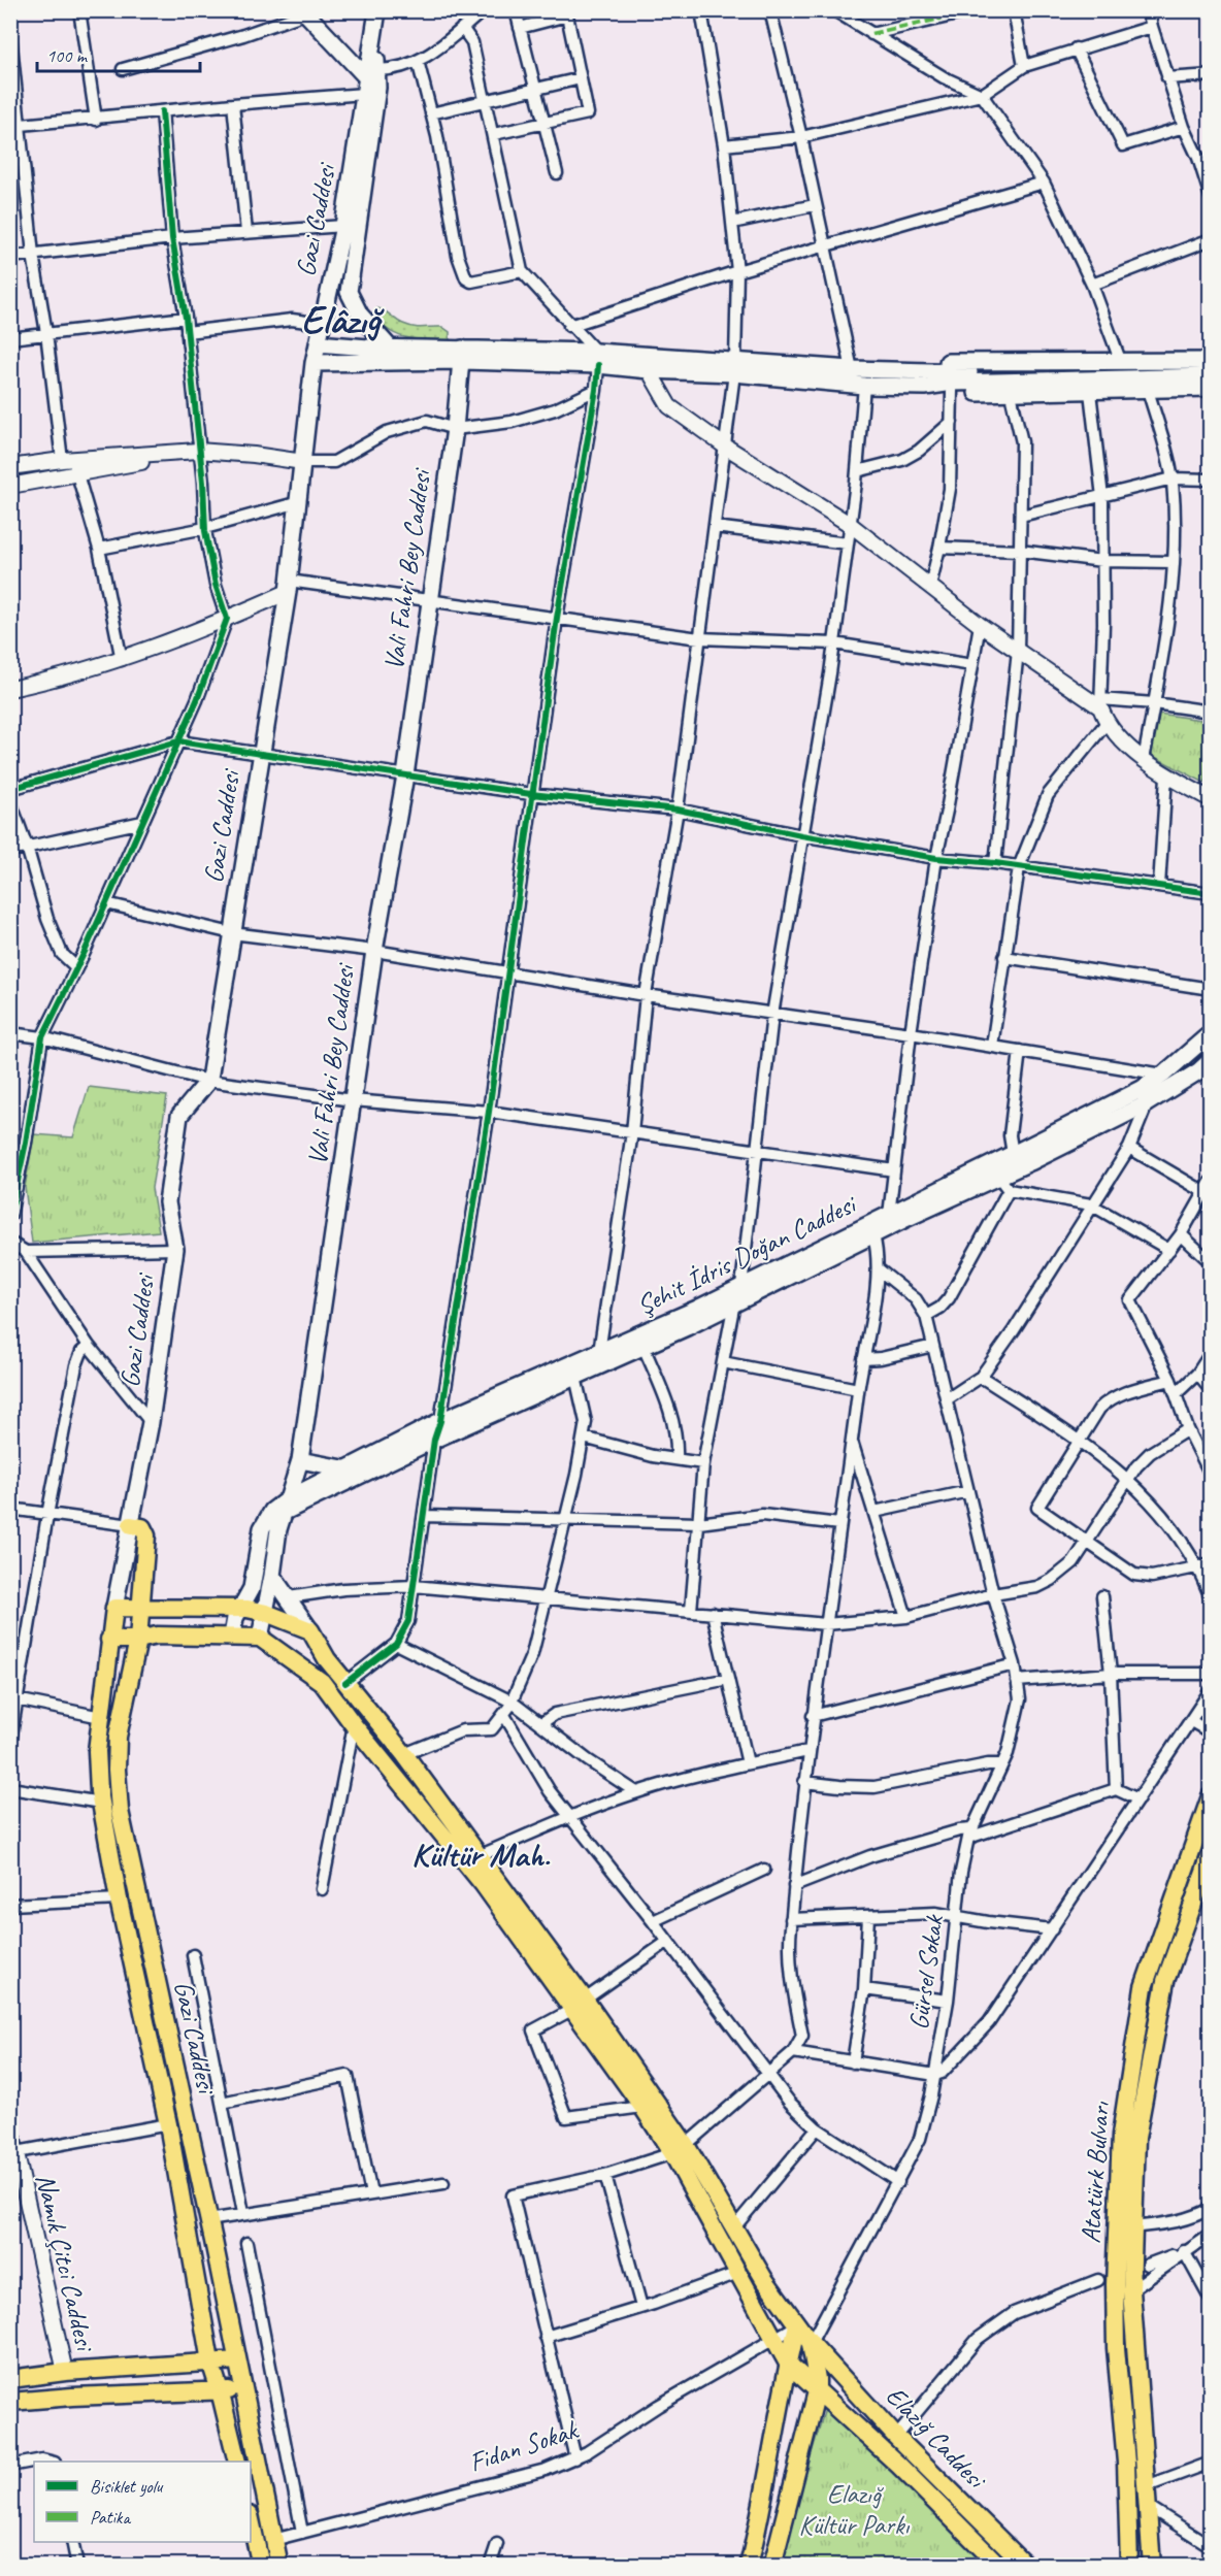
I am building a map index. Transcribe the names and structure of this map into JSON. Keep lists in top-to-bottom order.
{
  "streets": {
    "main road": [
      "Gazi Caddesi",
      "Vali Fahri Bey Caddesi",
      "Şehit İdris Doğan Caddesi",
      "Atatürk Bulvarı",
      "Elazığ Caddesi"
    ],
    "street": ["Gürsel Sokak", "Namık Çitci Caddesi", "Fidan Sokak"]
  },
  "crossings": [
    ["Gazi Caddesi", "Fidan Sokak"],
    ["Vali Fahri Bey Caddesi", "Şehit İdris Doğan Caddesi"],
    ["Gürsel Sokak", "Elazığ Caddesi"],
    ["Elazığ Caddesi", "Fidan Sokak"]
  ],
  "districts": ["Elâzığ", "Kültür Mah."],
  "parks": ["Elazığ Kültür Parkı"],
  "legend": ["Bisiklet yolu", "Patika"],
  "scale_bar": "100 m"
}
